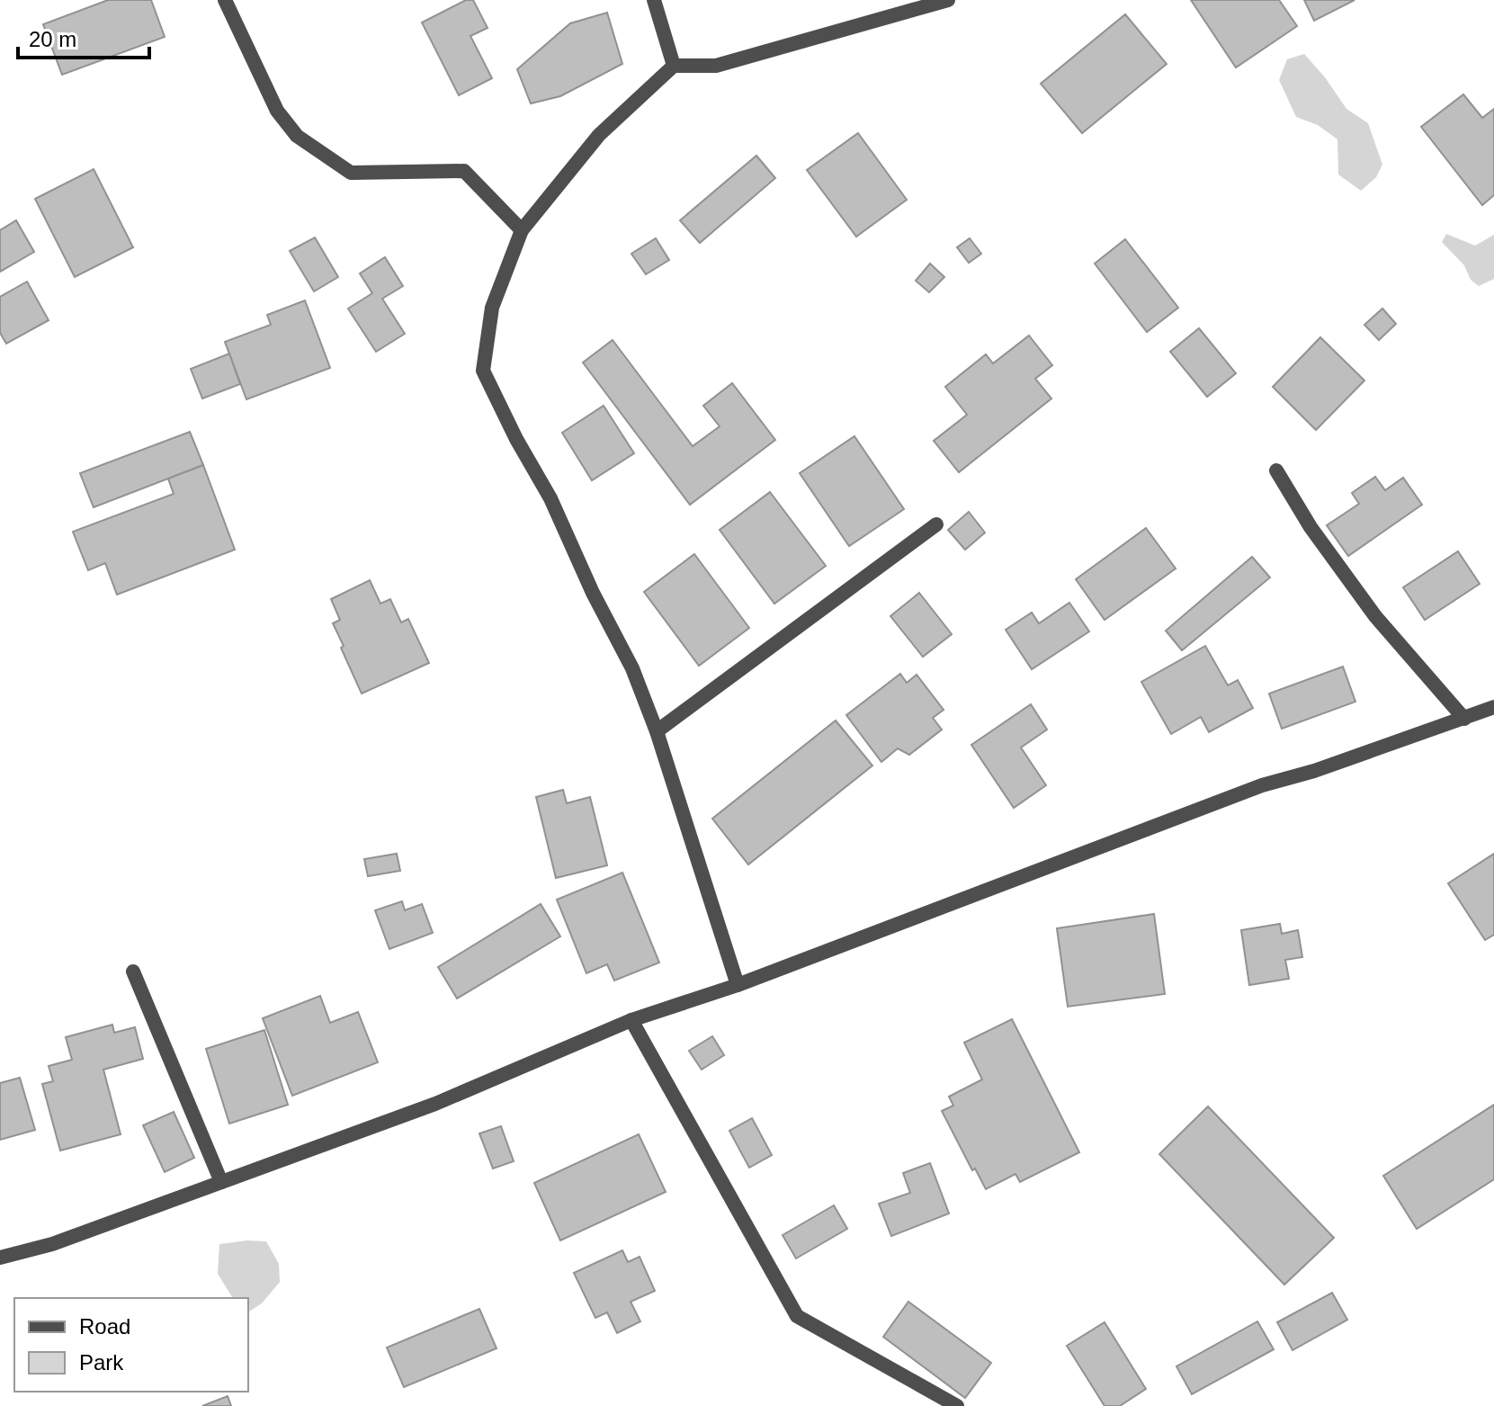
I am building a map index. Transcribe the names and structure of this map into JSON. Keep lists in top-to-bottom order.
{
  "legend": ["Road", "Park"],
  "scale_bar": "20 m"
}
